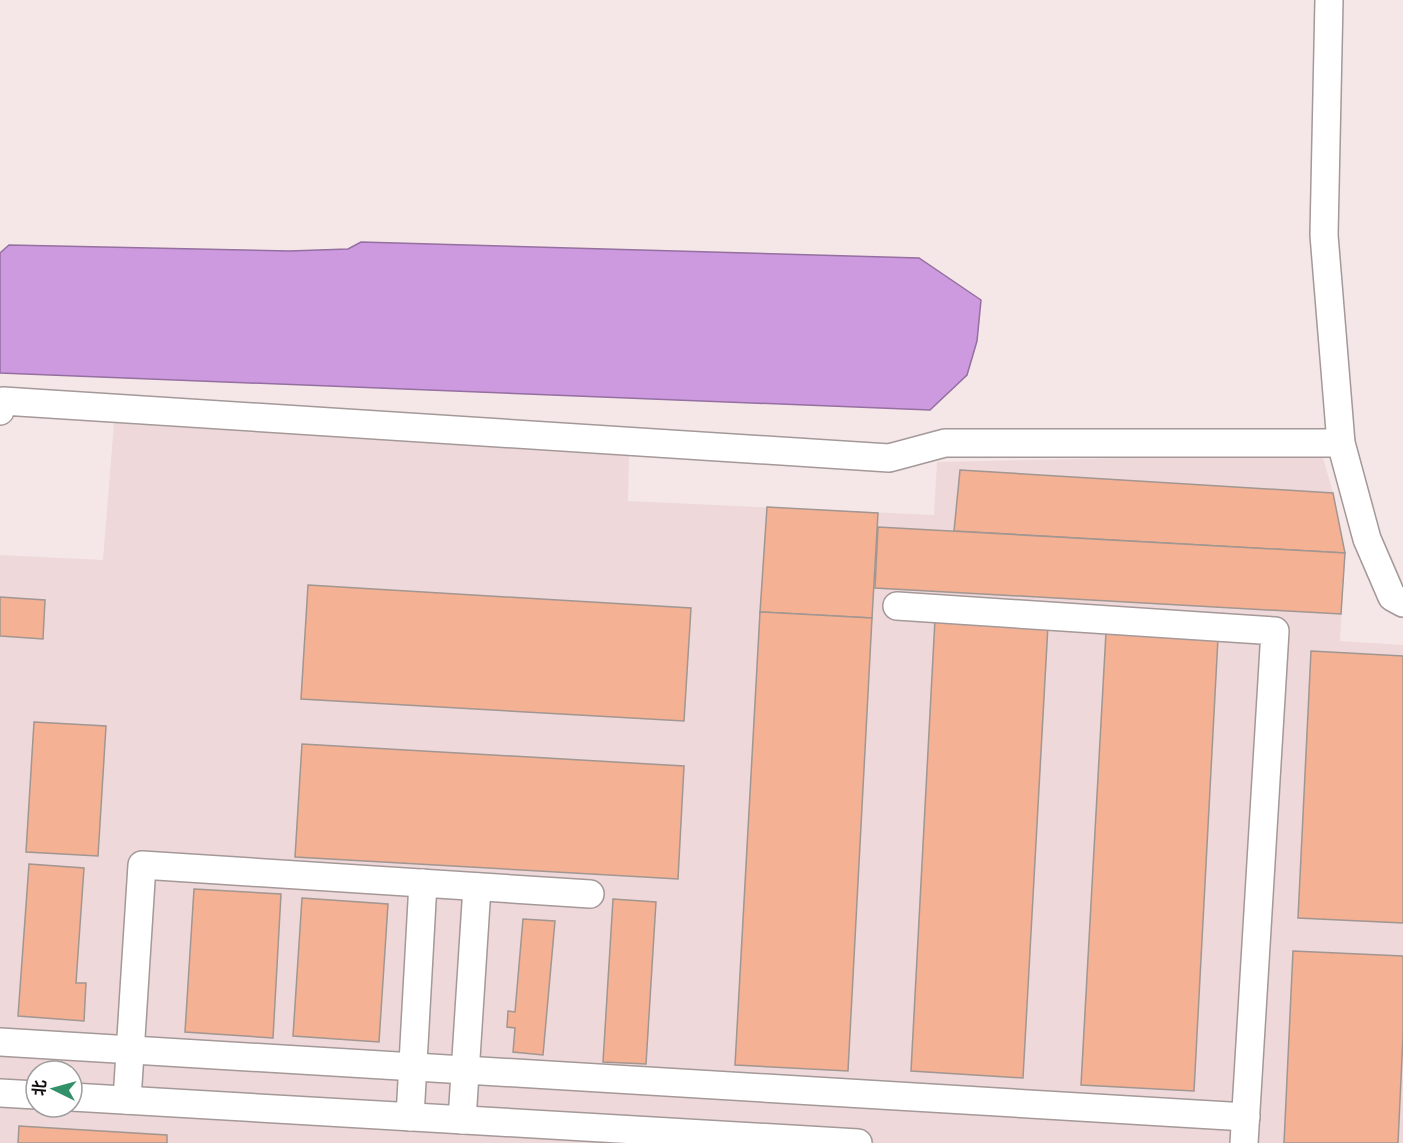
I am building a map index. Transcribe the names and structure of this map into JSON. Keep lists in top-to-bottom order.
{
  "north": "left"
}
